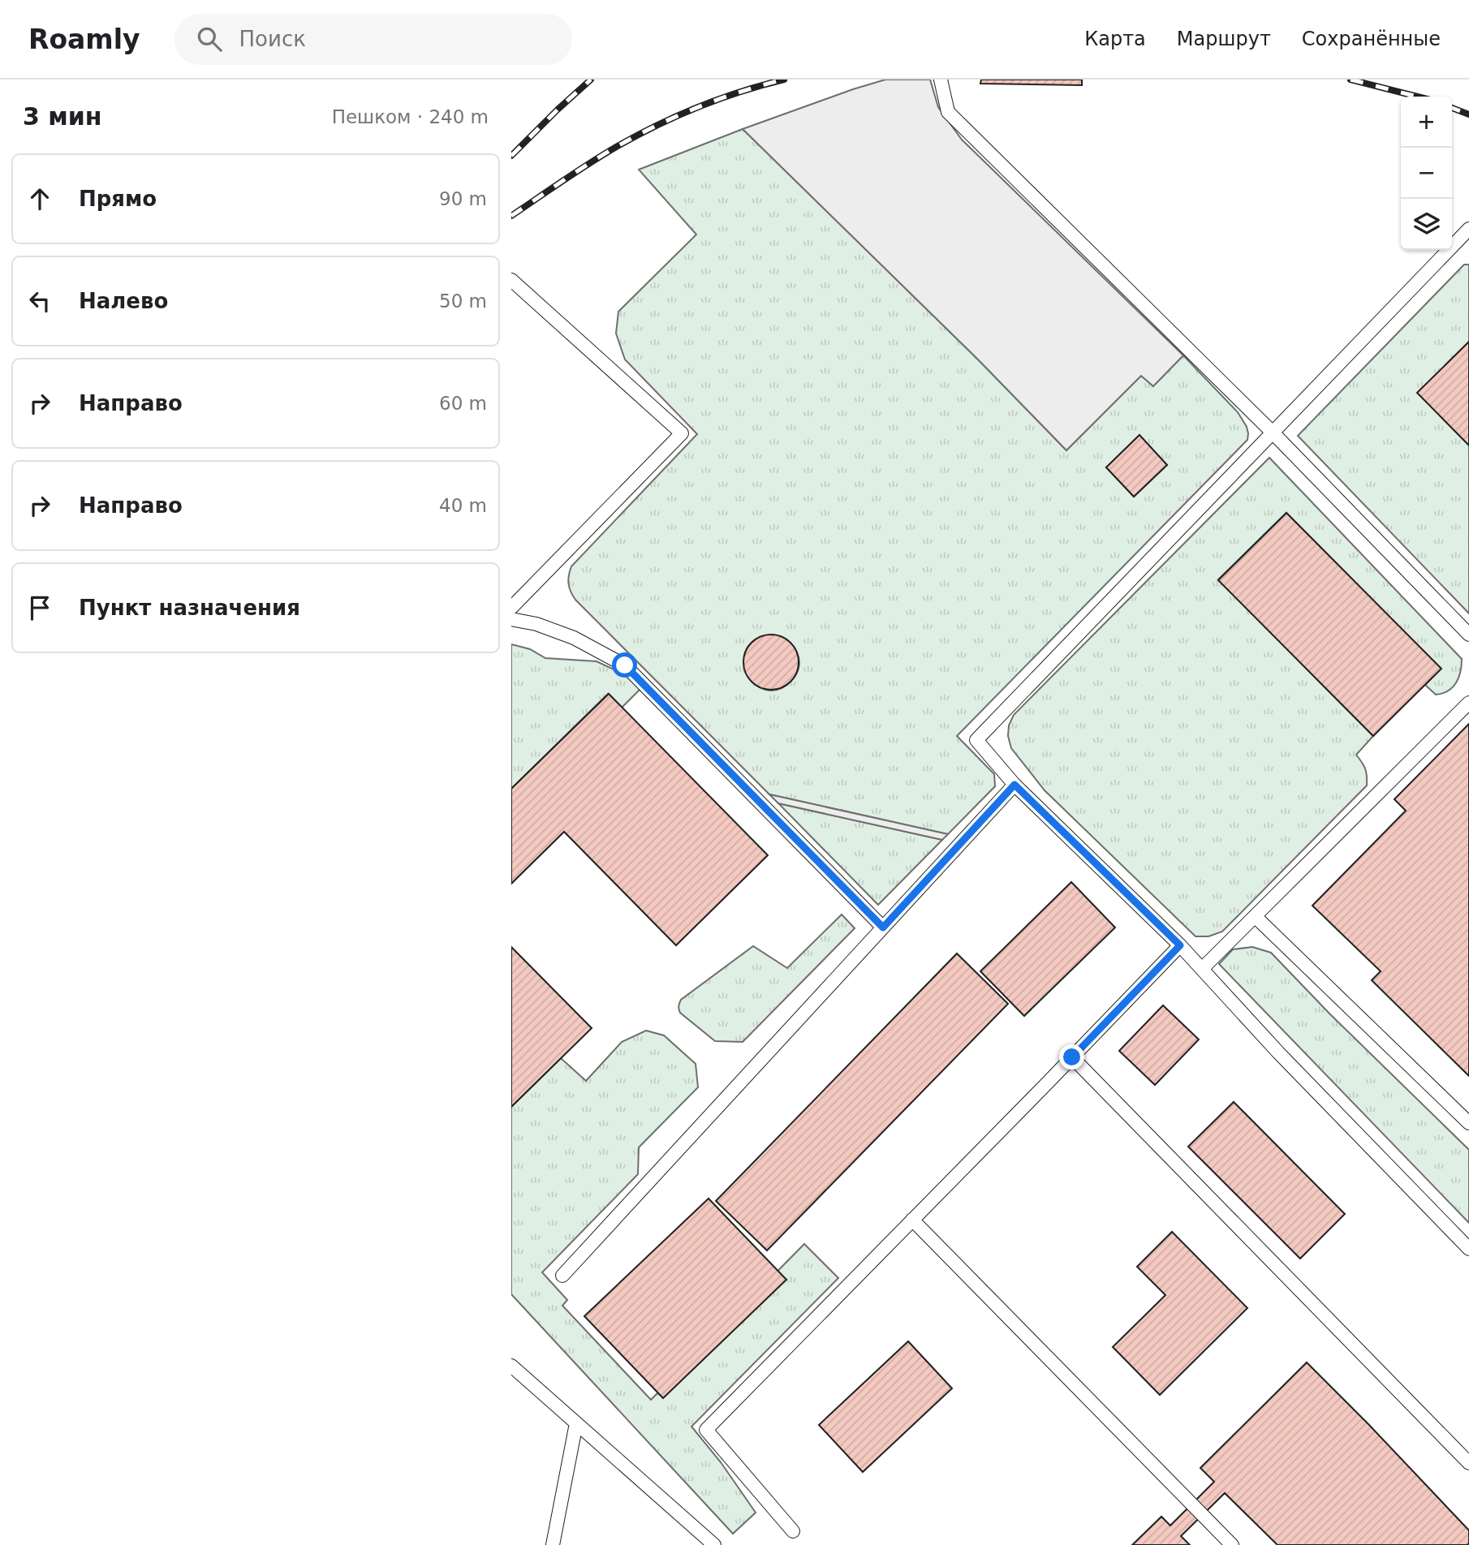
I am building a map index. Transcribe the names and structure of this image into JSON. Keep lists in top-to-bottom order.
{
  "page": {
    "header": "Roamly",
    "search": "Поиск",
    "nav": ["Карта", "Маршрут", "Сохранённые"],
    "heading": ["3 мин", "Пешком · 240 m"],
    "map_buttons": ["+", "−"],
    "list": [
      ["Прямо", "90 m"],
      ["Налево", "50 m"],
      ["Направо", "60 m"],
      ["Направо", "40 m"],
      "Пункт назначения"
    ]
  }
}
